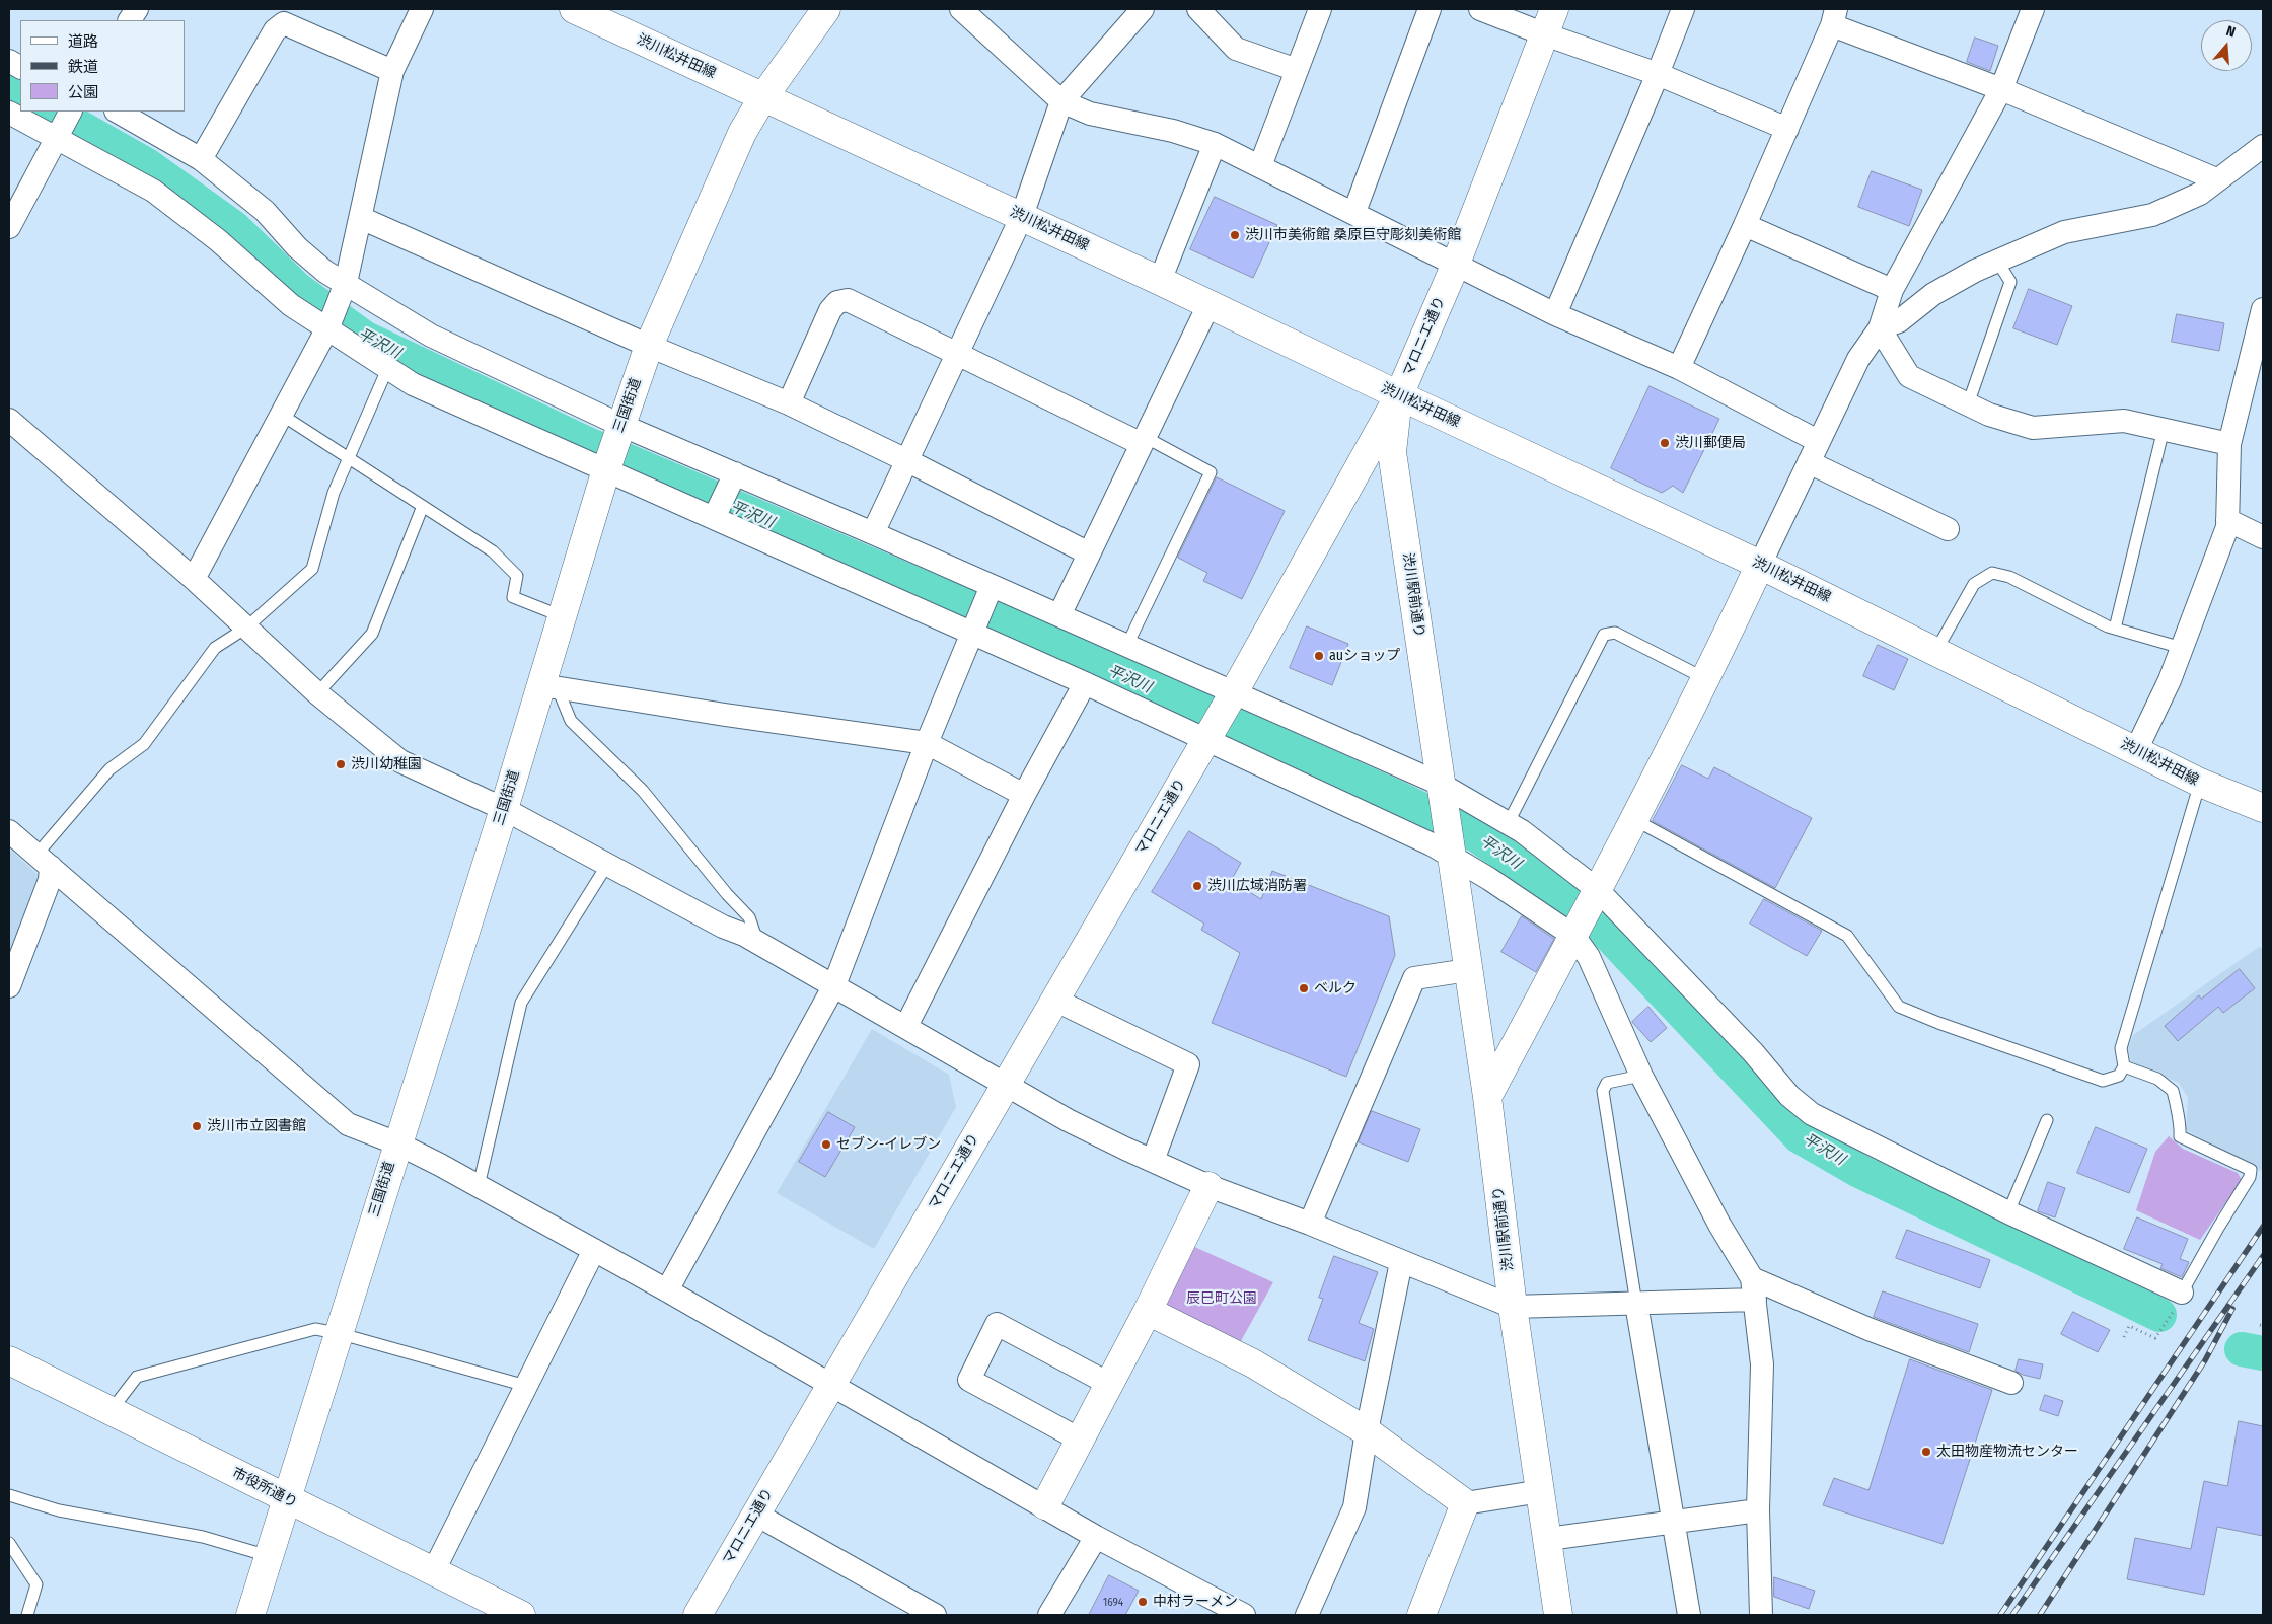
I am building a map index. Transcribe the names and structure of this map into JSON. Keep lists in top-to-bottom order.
{
  "streets": {
    "street": [
      "渋川松井田線",
      "マロニエ通り",
      "三国街道",
      "渋川駅前通り",
      "市役所通り"
    ]
  },
  "crossings": [
    ["渋川松井田線", "マロニエ通り"],
    ["渋川松井田線", "三国街道"],
    ["渋川松井田線", "渋川駅前通り"],
    ["マロニエ通り", "渋川駅前通り"],
    ["三国街道", "市役所通り"]
  ],
  "water": ["平沢川"],
  "parks": ["辰巳町公園"],
  "places": [
    "渋川市美術館 桑原巨守彫刻美術館",
    "渋川郵便局",
    "auショップ",
    "渋川幼稚園",
    "渋川広域消防署",
    "ベルク",
    "渋川市立図書館",
    "セブン-イレブン",
    "太田物産物流センター",
    "中村ラーメン"
  ],
  "house_numbers": ["1694"],
  "legend": ["道路", "鉄道", "公園"],
  "north": "top"
}
